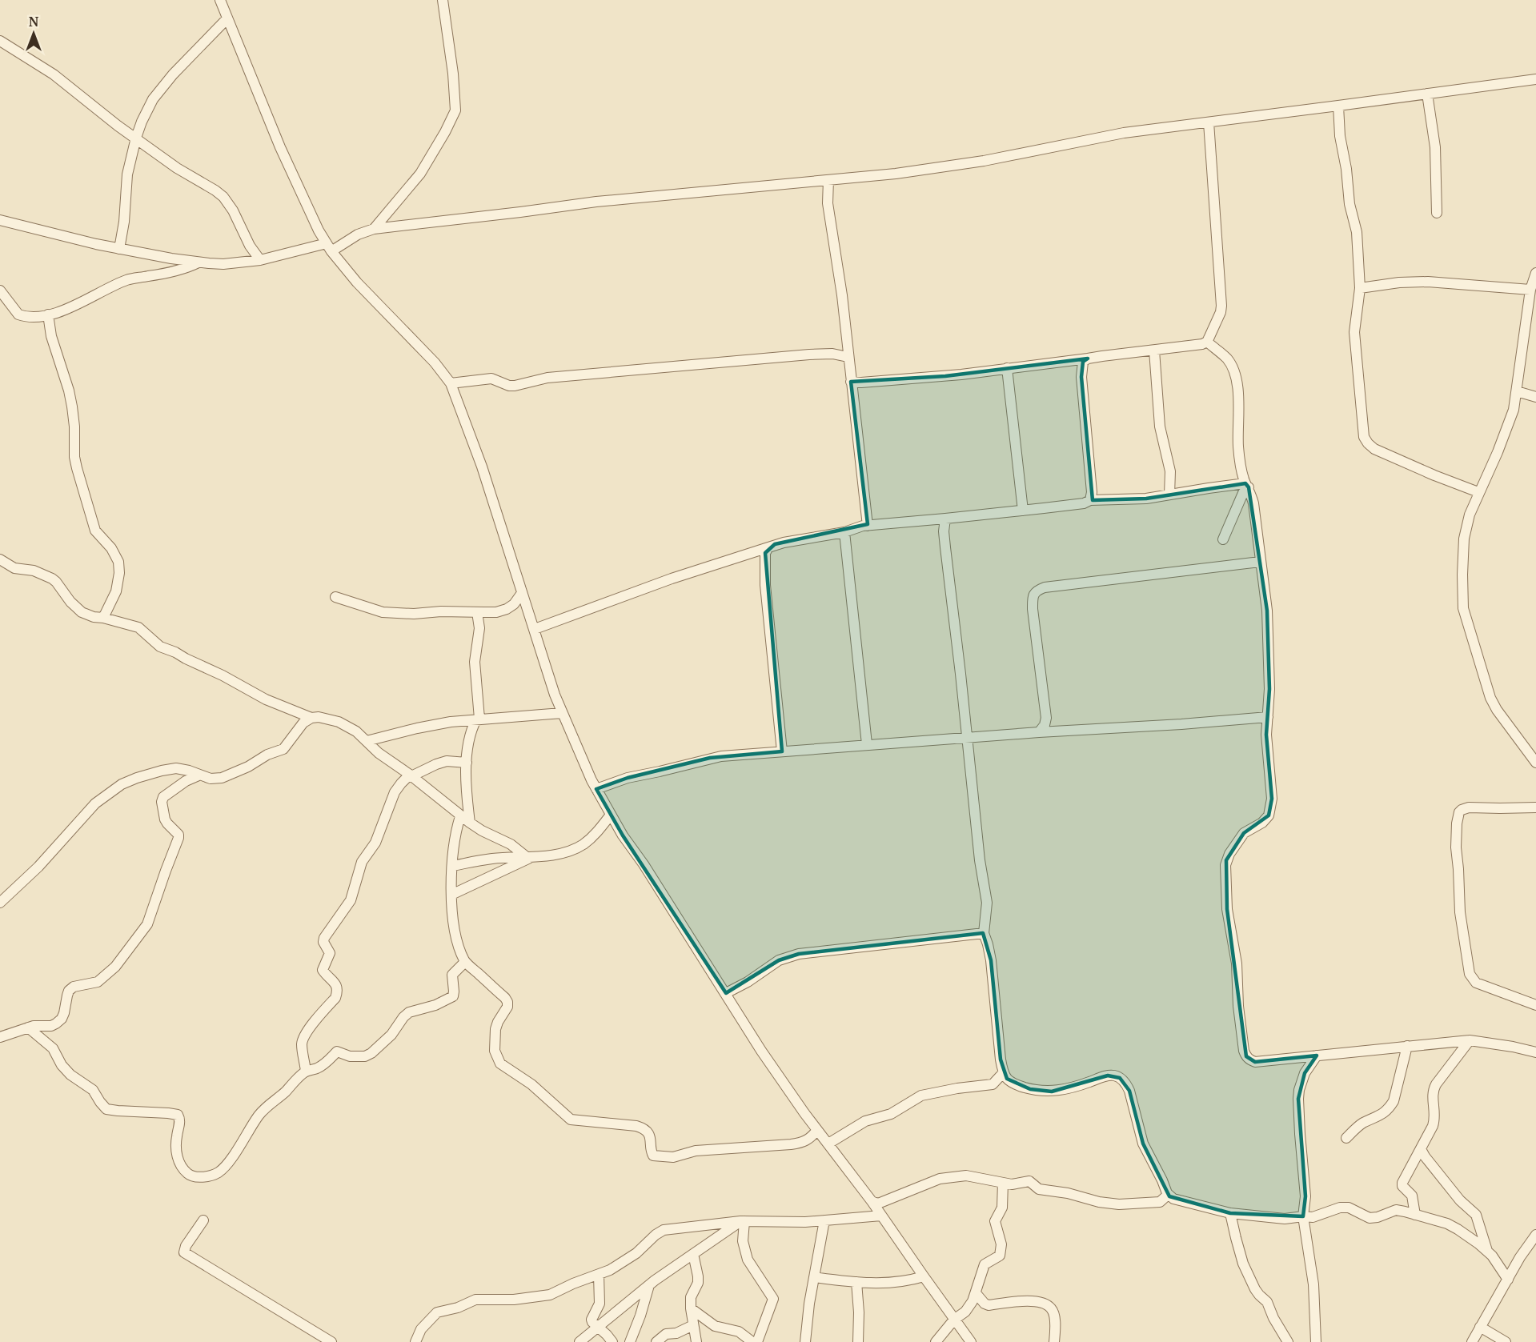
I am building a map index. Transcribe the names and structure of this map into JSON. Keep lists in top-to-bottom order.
{
  "north": "top"
}
